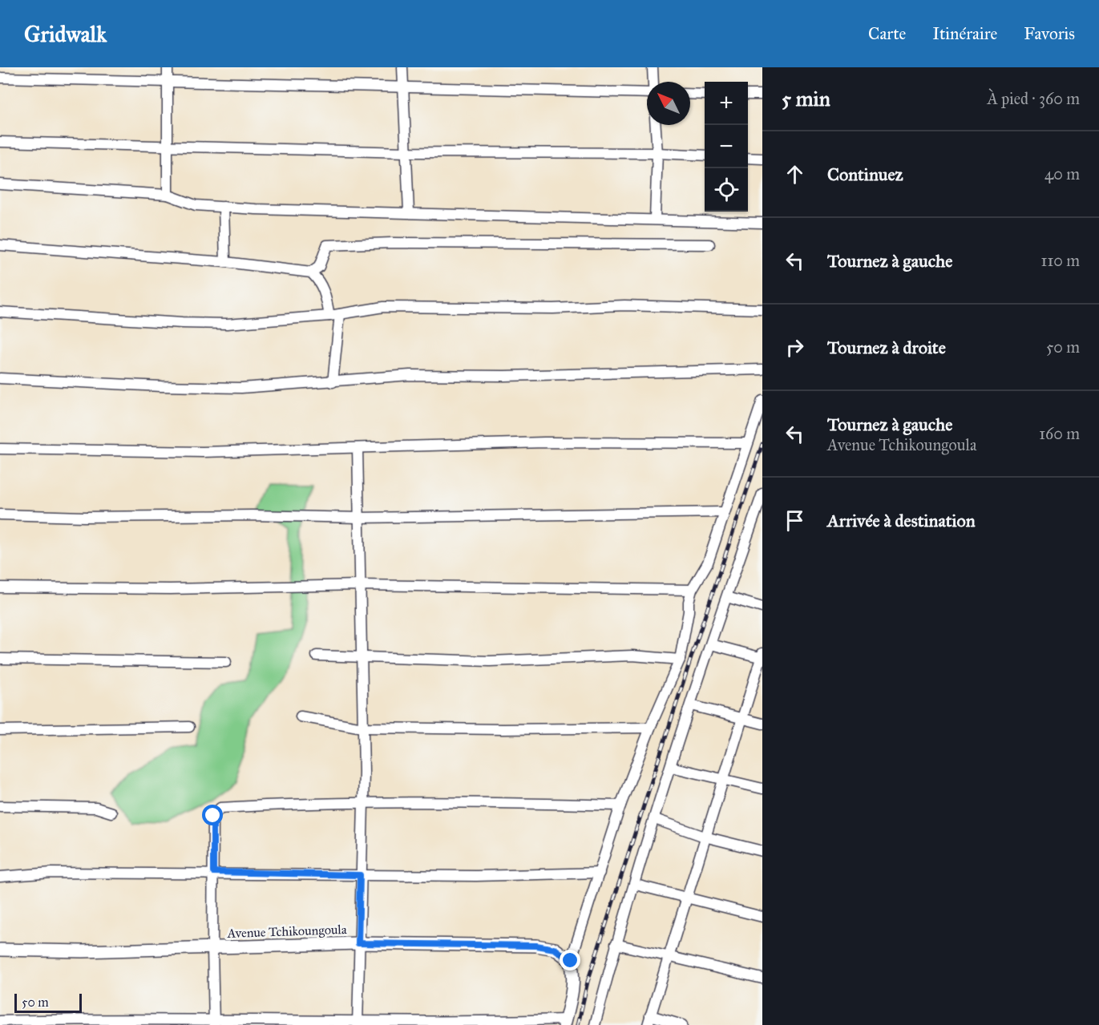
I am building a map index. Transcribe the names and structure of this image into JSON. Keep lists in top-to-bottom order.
{
  "streets": {
    "street": ["Avenue Tchikoungoula"]
  },
  "scale_bar": "50 m",
  "north": "top left",
  "page": {
    "header": "Gridwalk",
    "nav": ["Carte", "Itinéraire", "Favoris"],
    "heading": ["5 min", "À pied · 360 m"],
    "map_buttons": ["+", "−"],
    "list": [
      ["Continuez", "40 m"],
      ["Tournez à gauche", "110 m"],
      ["Tournez à droite", "50 m"],
      ["Tournez à gauche", "Avenue Tchikoungoula", "160 m"],
      "Arrivée à destination"
    ],
    "scale": "50 m"
  }
}
